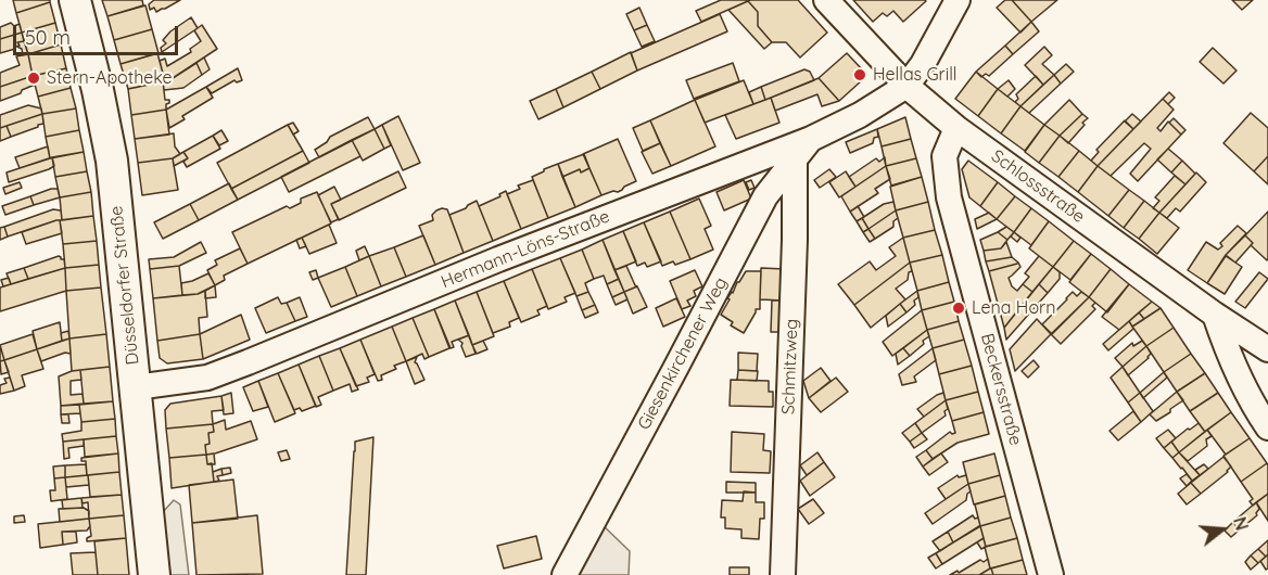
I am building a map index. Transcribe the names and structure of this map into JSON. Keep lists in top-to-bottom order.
{
  "streets": {
    "main road": ["Düsseldorfer Straße"],
    "street": [
      "Schlossstraße",
      "Hermann-Löns-Straße",
      "Giesenkirchener Weg",
      "Schmitzweg",
      "Beckersstraße"
    ]
  },
  "crossings": [
    ["Schlossstraße", "Hermann-Löns-Straße"],
    ["Schlossstraße", "Beckersstraße"],
    ["Hermann-Löns-Straße", "Düsseldorfer Straße"],
    ["Hermann-Löns-Straße", "Giesenkirchener Weg"],
    ["Giesenkirchener Weg", "Schmitzweg"]
  ],
  "places": ["Hellas Grill", "Stern-Apotheke", "Lena Horn"],
  "scale_bar": "50 m",
  "north": "right"
}
